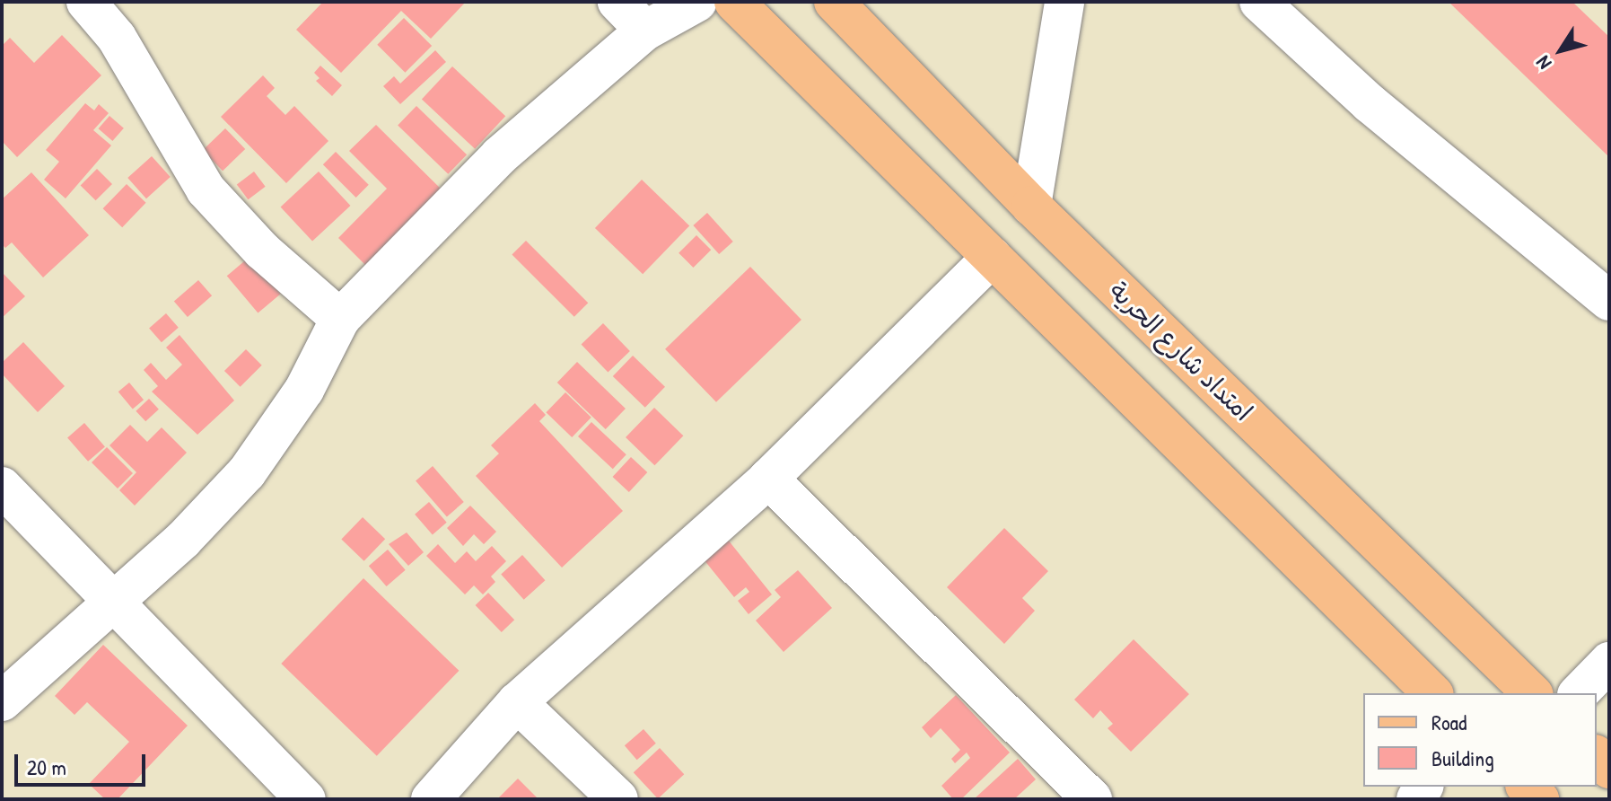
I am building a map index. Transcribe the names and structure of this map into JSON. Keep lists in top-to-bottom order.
{
  "streets": {
    "main road": ["امتداد شارع الحرية"]
  },
  "legend": ["Road", "Building"],
  "scale_bar": "20 m",
  "north": "bottom left"
}
